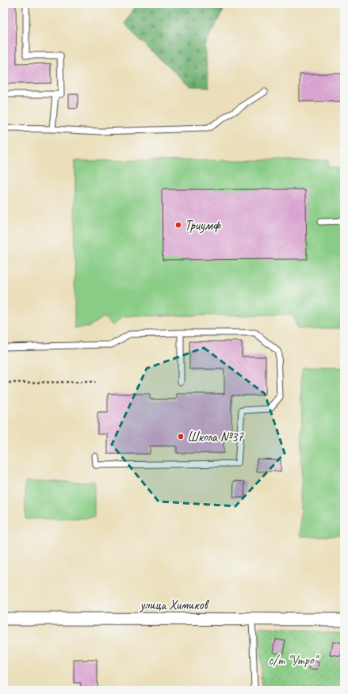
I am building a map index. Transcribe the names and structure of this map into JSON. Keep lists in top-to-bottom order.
{
  "streets": {
    "street": ["улица Химиков"]
  },
  "parks": ["с/т \"Утро\""],
  "places": ["Триумф", "Школа №37"]
}
